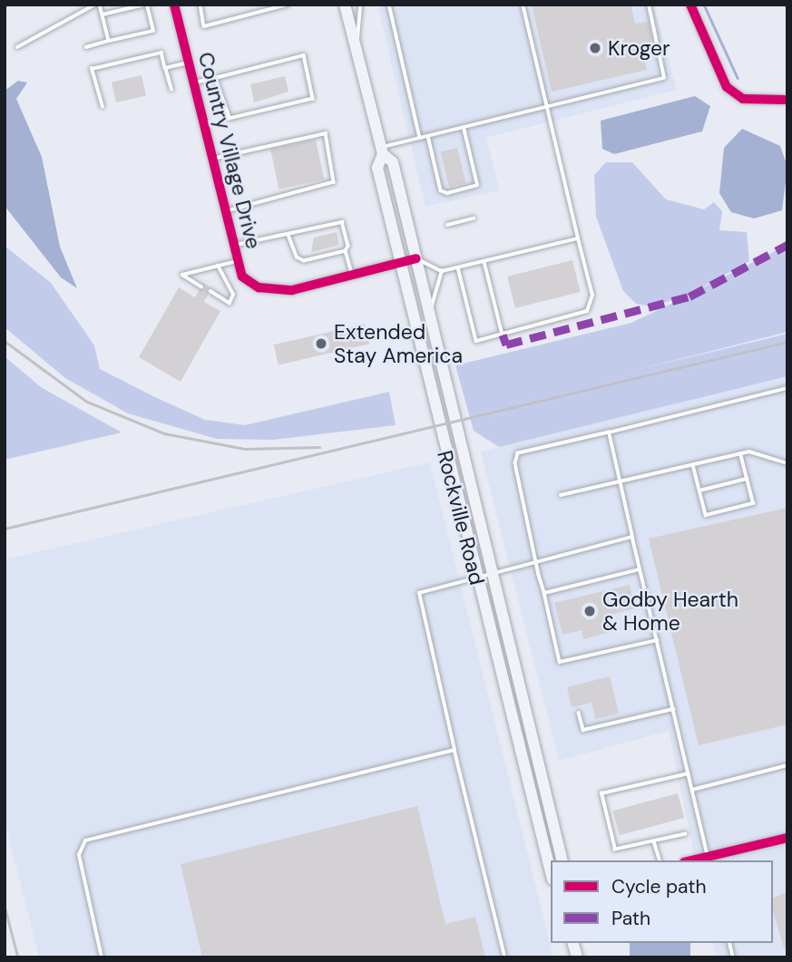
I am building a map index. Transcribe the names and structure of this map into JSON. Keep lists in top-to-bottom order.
{
  "streets": {
    "main road": ["Rockville Road"],
    "street": ["Country Village Drive"]
  },
  "crossings": [
    ["Country Village Drive", "Rockville Road"]
  ],
  "places": ["Kroger", "Extended Stay America", "Godby Hearth & Home"],
  "legend": ["Cycle path", "Path"]
}
